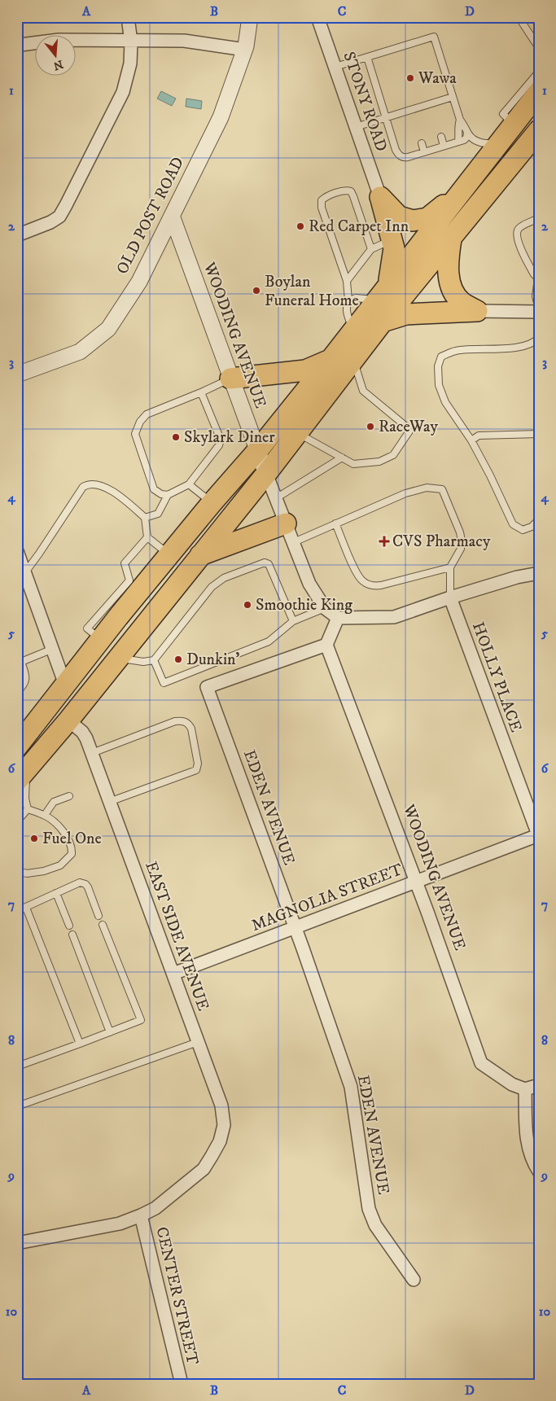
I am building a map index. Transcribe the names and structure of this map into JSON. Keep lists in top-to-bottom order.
{
  "streets": {
    "street": [
      "STONY ROAD",
      "OLD POST ROAD",
      "WOODING AVENUE",
      "HOLLY PLACE",
      "EDEN AVENUE",
      "MAGNOLIA STREET",
      "EAST SIDE AVENUE",
      "CENTER STREET"
    ]
  },
  "crossings": [
    ["OLD POST ROAD", "WOODING AVENUE"],
    ["WOODING AVENUE", "EDEN AVENUE"],
    ["WOODING AVENUE", "MAGNOLIA STREET"],
    ["HOLLY PLACE", "MAGNOLIA STREET"],
    ["EDEN AVENUE", "MAGNOLIA STREET"],
    ["MAGNOLIA STREET", "EAST SIDE AVENUE"],
    ["EAST SIDE AVENUE", "CENTER STREET"]
  ],
  "places": {
    "other": [
      "Wawa",
      "Red Carpet Inn",
      "Boylan Funeral Home",
      "RaceWay",
      "Skylark Diner",
      "Smoothie King",
      "Dunkin'",
      "Fuel One"
    ],
    "health": ["CVS Pharmacy"]
  },
  "north": "bottom",
  "grid": {
    "columns": [
      "A",
      "B",
      "C",
      "D"
    ],
    "rows": [
      "1",
      "2",
      "3",
      "4",
      "5",
      "6",
      "7",
      "8",
      "9",
      "10"
    ]
  }
}
